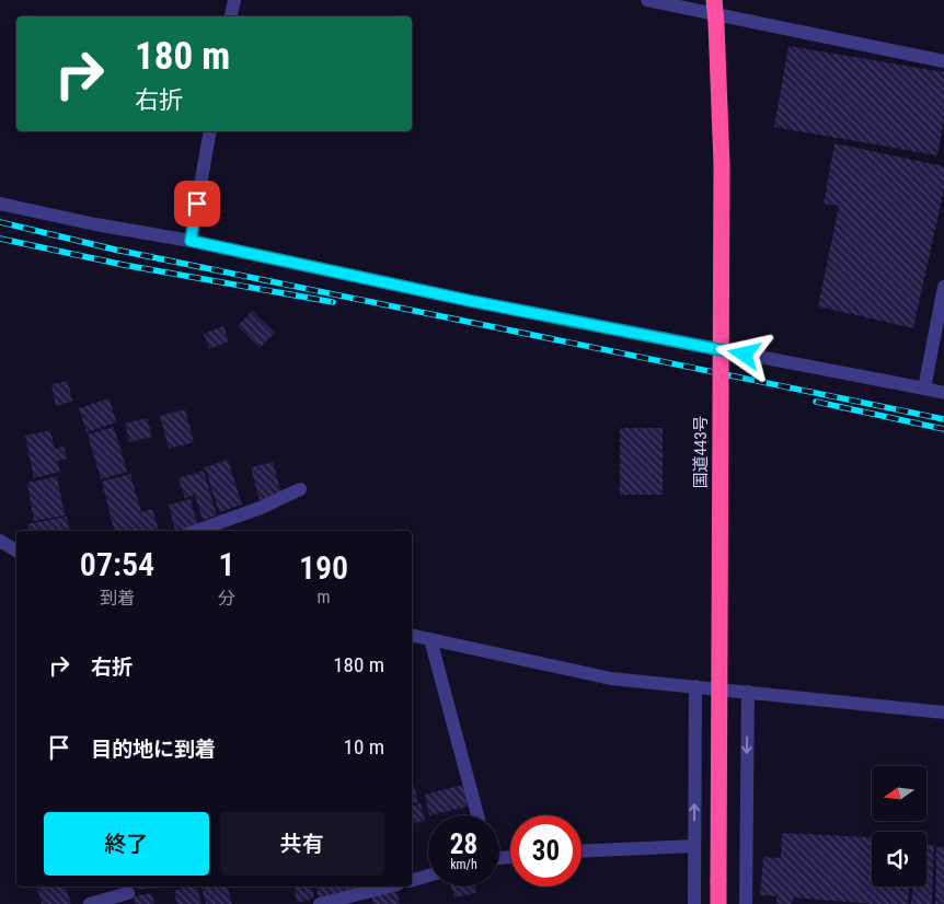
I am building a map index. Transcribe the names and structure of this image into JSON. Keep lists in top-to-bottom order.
{
  "streets": {
    "highway": ["国道443号"]
  },
  "north": "left",
  "page": {
    "turn": ["180 m", "右折"],
    "eta": [
      "07:54",
      "到着",
      "1",
      "分",
      "190",
      "m"
    ],
    "list": [
      {
        "name": "右折",
        "value": "180 m"
      },
      {
        "name": "目的地に到着",
        "value": "10 m"
      }
    ],
    "buttons": ["終了", "共有"],
    "speed": "28 km/h",
    "limit": "30"
  }
}
